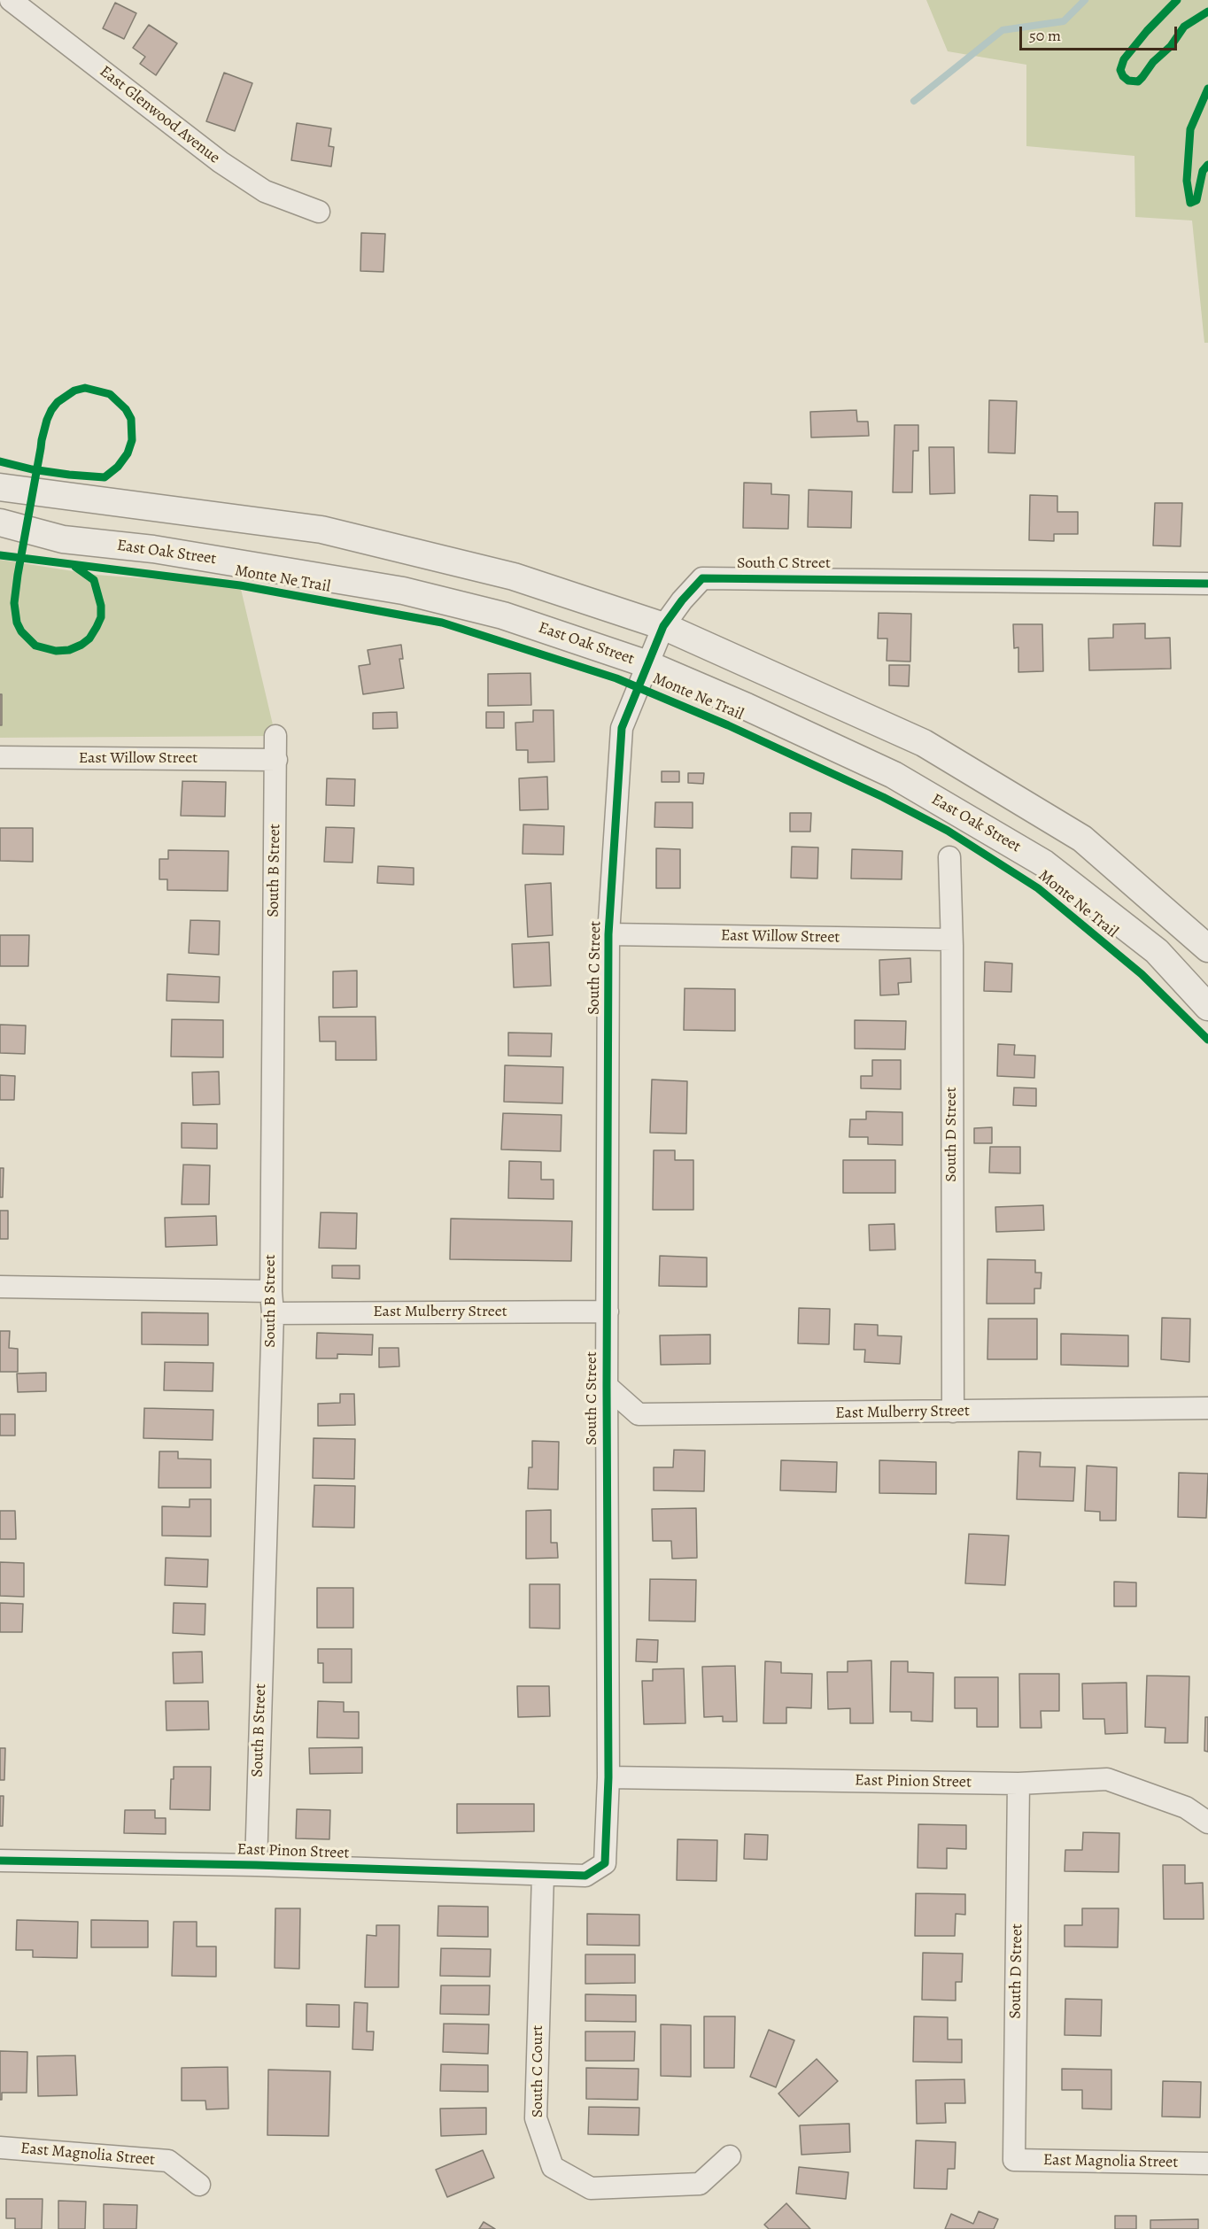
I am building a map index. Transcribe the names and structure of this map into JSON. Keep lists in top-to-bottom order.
{
  "streets": {
    "street": [
      "East Glenwood Avenue",
      "East Oak Street",
      "South C Street",
      "East Willow Street",
      "South B Street",
      "South D Street",
      "East Mulberry Street",
      "East Pinion Street",
      "East Pinon Street",
      "South C Court",
      "East Magnolia Street"
    ],
    "cycle path": ["Monte Ne Trail"]
  },
  "crossings": [
    ["East Oak Street", "South C Street"],
    ["South C Street", "East Willow Street"],
    ["South C Street", "East Mulberry Street"],
    ["South C Street", "East Pinion Street"],
    ["South C Street", "East Pinon Street"],
    ["East Willow Street", "South B Street"],
    ["East Willow Street", "South D Street"],
    ["South B Street", "East Mulberry Street"],
    ["South B Street", "East Pinon Street"],
    ["South D Street", "East Mulberry Street"],
    ["South D Street", "East Pinion Street"],
    ["South D Street", "East Magnolia Street"],
    ["East Pinon Street", "South C Court"]
  ],
  "scale_bar": "50 m"
}
